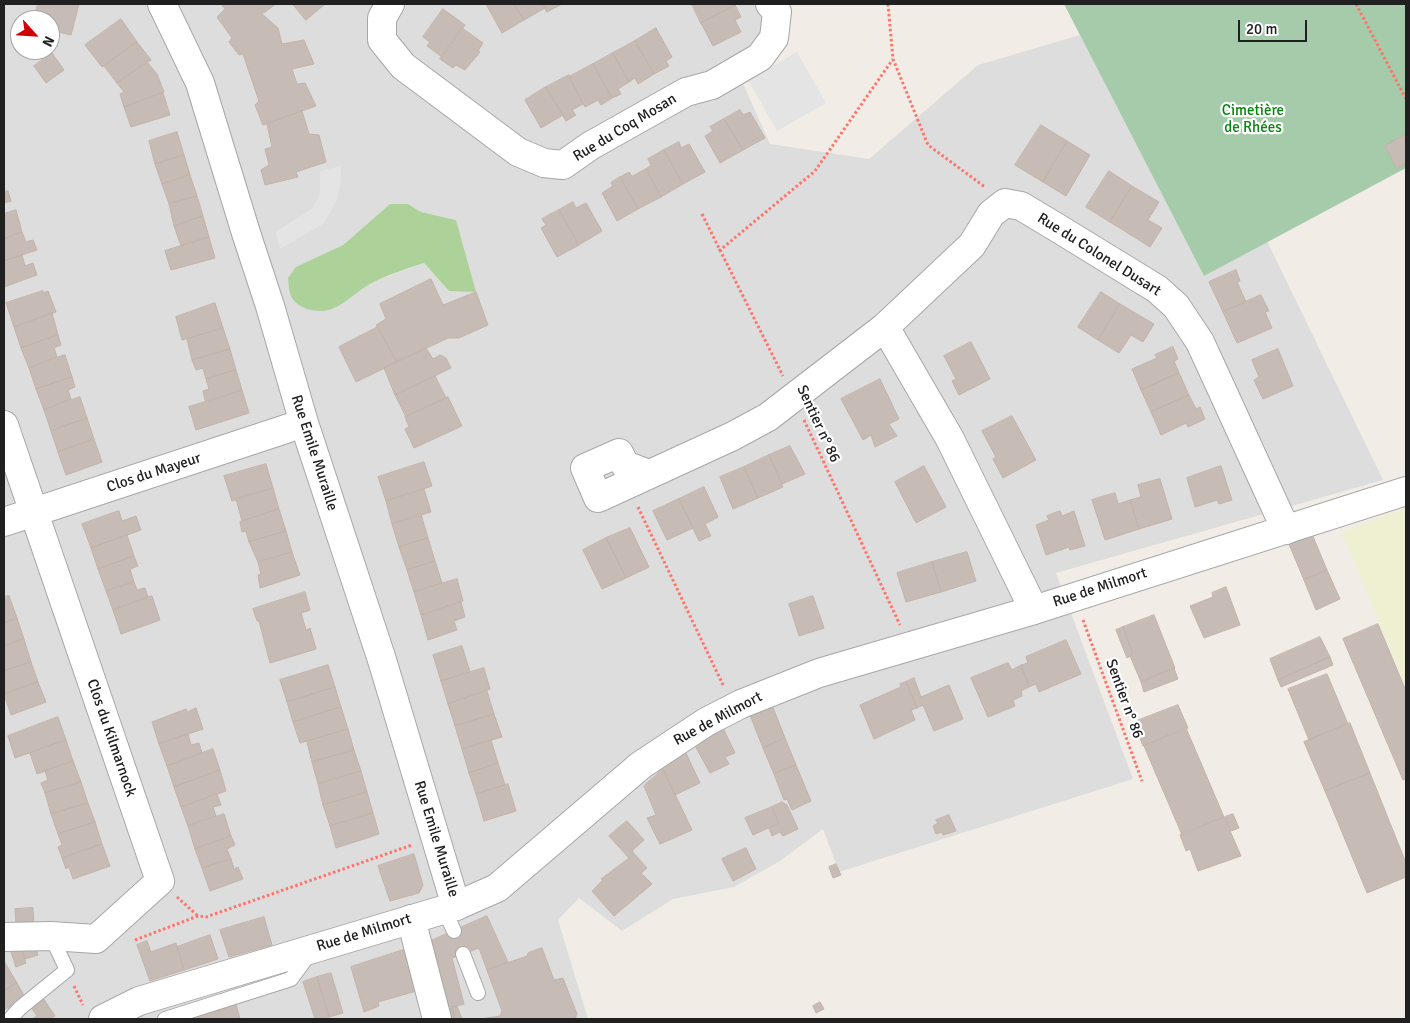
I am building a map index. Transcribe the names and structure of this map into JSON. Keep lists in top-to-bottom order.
{
  "streets": {
    "street": [
      "Rue du Coq Mosan",
      "Rue du Colonel Dusart",
      "Rue Emile Muraille",
      "Clos du Mayeur",
      "Rue de Milmort",
      "Clos du Kilmarnock"
    ],
    "path": ["Sentier n° 86"]
  },
  "crossings": [
    ["Rue du Colonel Dusart", "Rue de Milmort"],
    ["Sentier n° 86", "Rue de Milmort"],
    ["Rue Emile Muraille", "Clos du Mayeur"],
    ["Rue Emile Muraille", "Rue de Milmort"],
    ["Clos du Mayeur", "Clos du Kilmarnock"]
  ],
  "parks": ["Cimetière de Rhées"],
  "scale_bar": "20 m",
  "north": "bottom right"
}
